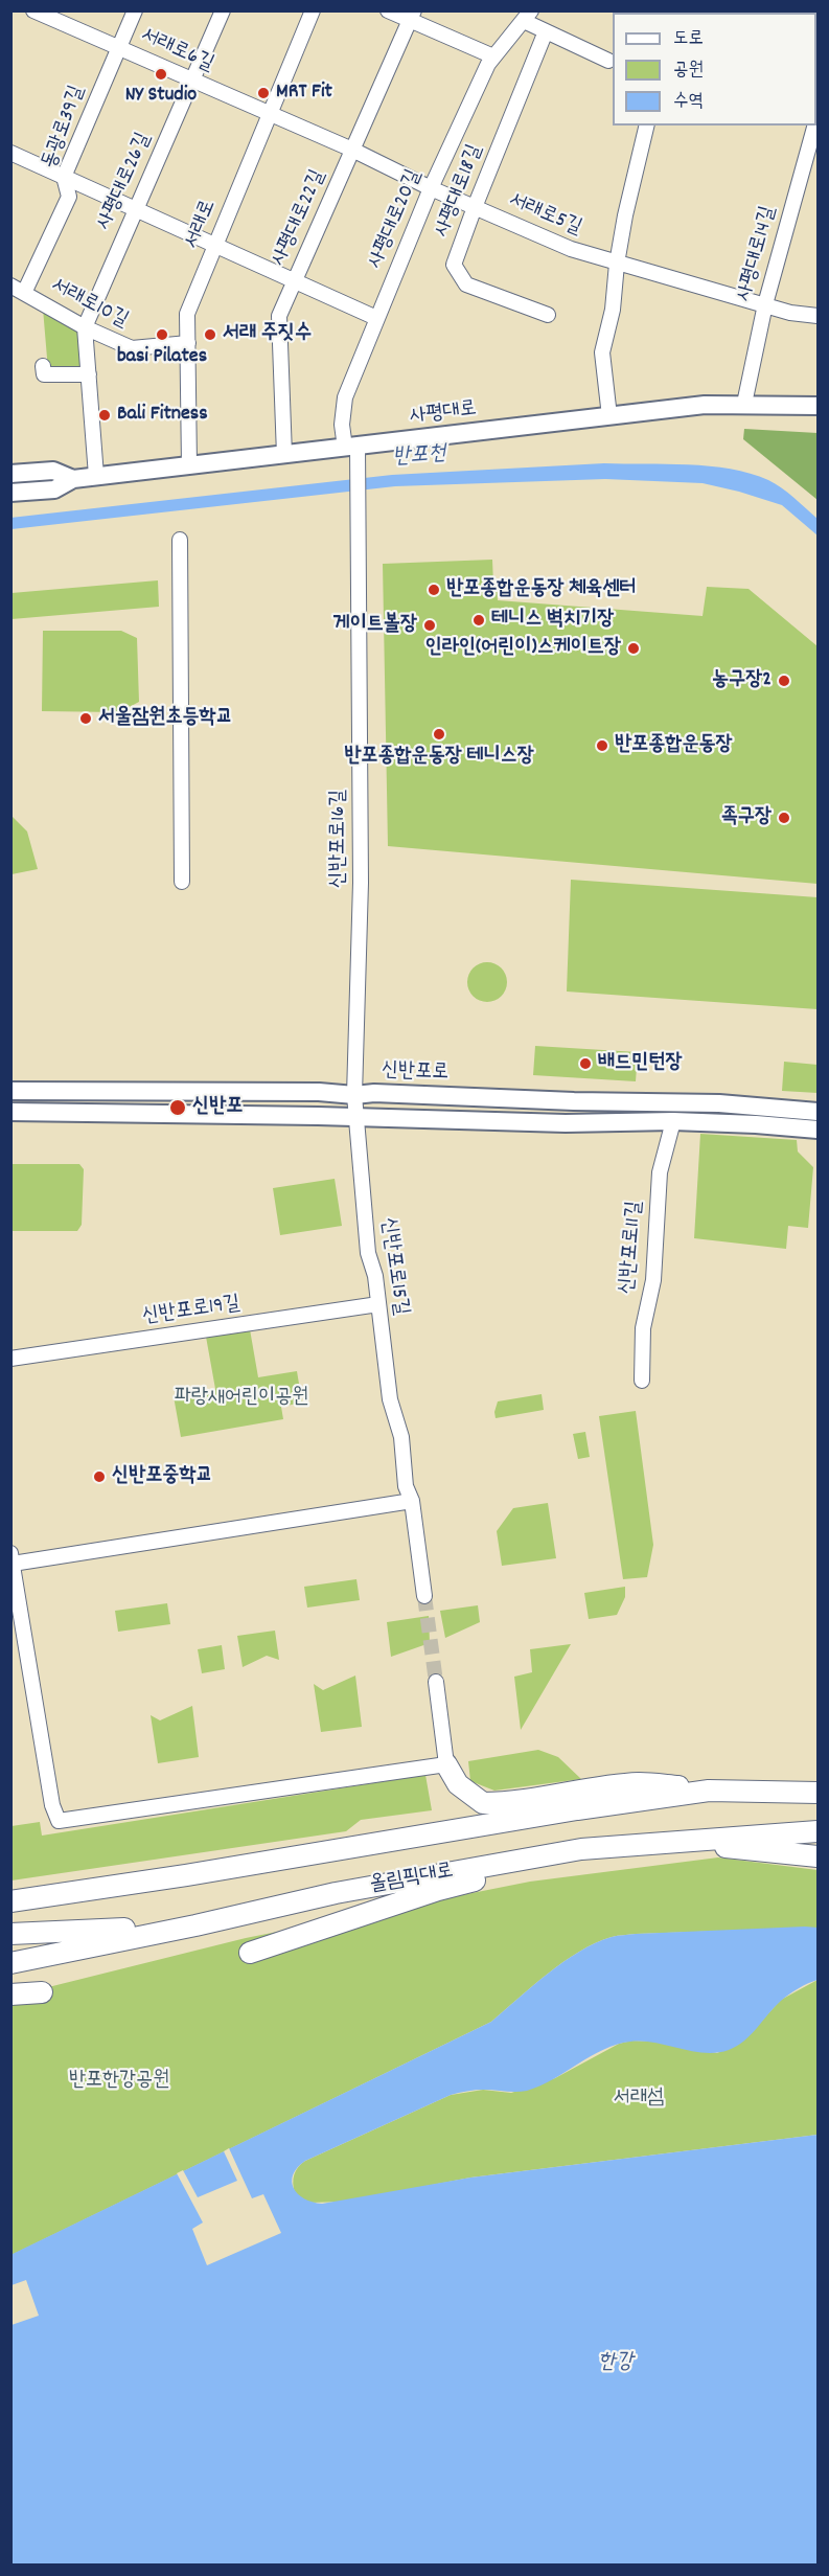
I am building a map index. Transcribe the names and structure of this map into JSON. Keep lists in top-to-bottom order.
{
  "streets": {
    "highway": ["올림픽대로"],
    "main road": ["사평대로", "신반포로"],
    "street": [
      "서래로6길",
      "동광로39길",
      "사평대로26길",
      "사평대로18길",
      "서래로5길",
      "사평대로22길",
      "사평대로20길",
      "서래로",
      "사평대로14길",
      "서래로10길",
      "신반포로16길",
      "신반포로11길",
      "신반포로15길",
      "신반포로19길"
    ]
  },
  "crossings": [
    ["서래로6길", "동광로39길"],
    ["서래로6길", "사평대로26길"],
    ["서래로6길", "서래로5길"],
    ["서래로6길", "서래로"],
    ["동광로39길", "서래로10길"],
    ["사평대로26길", "서래로10길"],
    ["사평대로26길", "사평대로"],
    ["사평대로18길", "서래로5길"],
    ["사평대로18길", "사평대로20길"],
    ["서래로5길", "사평대로22길"],
    ["서래로5길", "사평대로20길"],
    ["서래로5길", "서래로"],
    ["서래로5길", "사평대로14길"],
    ["사평대로22길", "사평대로"],
    ["사평대로20길", "사평대로"],
    ["사평대로20길", "신반포로16길"],
    ["서래로", "서래로10길"],
    ["서래로", "사평대로"],
    ["사평대로14길", "사평대로"],
    ["사평대로", "신반포로16길"],
    ["신반포로16길", "신반포로"],
    ["신반포로16길", "신반포로15길"],
    ["신반포로15길", "신반포로19길"]
  ],
  "water": ["반포천", "한강"],
  "parks": ["파랑새어린이공원", "반포한강공원", "서래섬"],
  "places": [
    "NY Studio",
    "MRT Fit",
    "basi Pilates",
    "서래 주짓수",
    "Bali Fitness",
    "반포종합운동장 체육센터",
    "테니스 벽치기장",
    "게이트볼장",
    "인라인(어린이)스케이트장",
    "농구장2",
    "서울잠원초등학교",
    "반포종합운동장 테니스장",
    "반포종합운동장",
    "족구장",
    "배드민턴장",
    "신반포",
    "신반포중학교"
  ],
  "legend": ["도로", "공원", "수역"]
}
